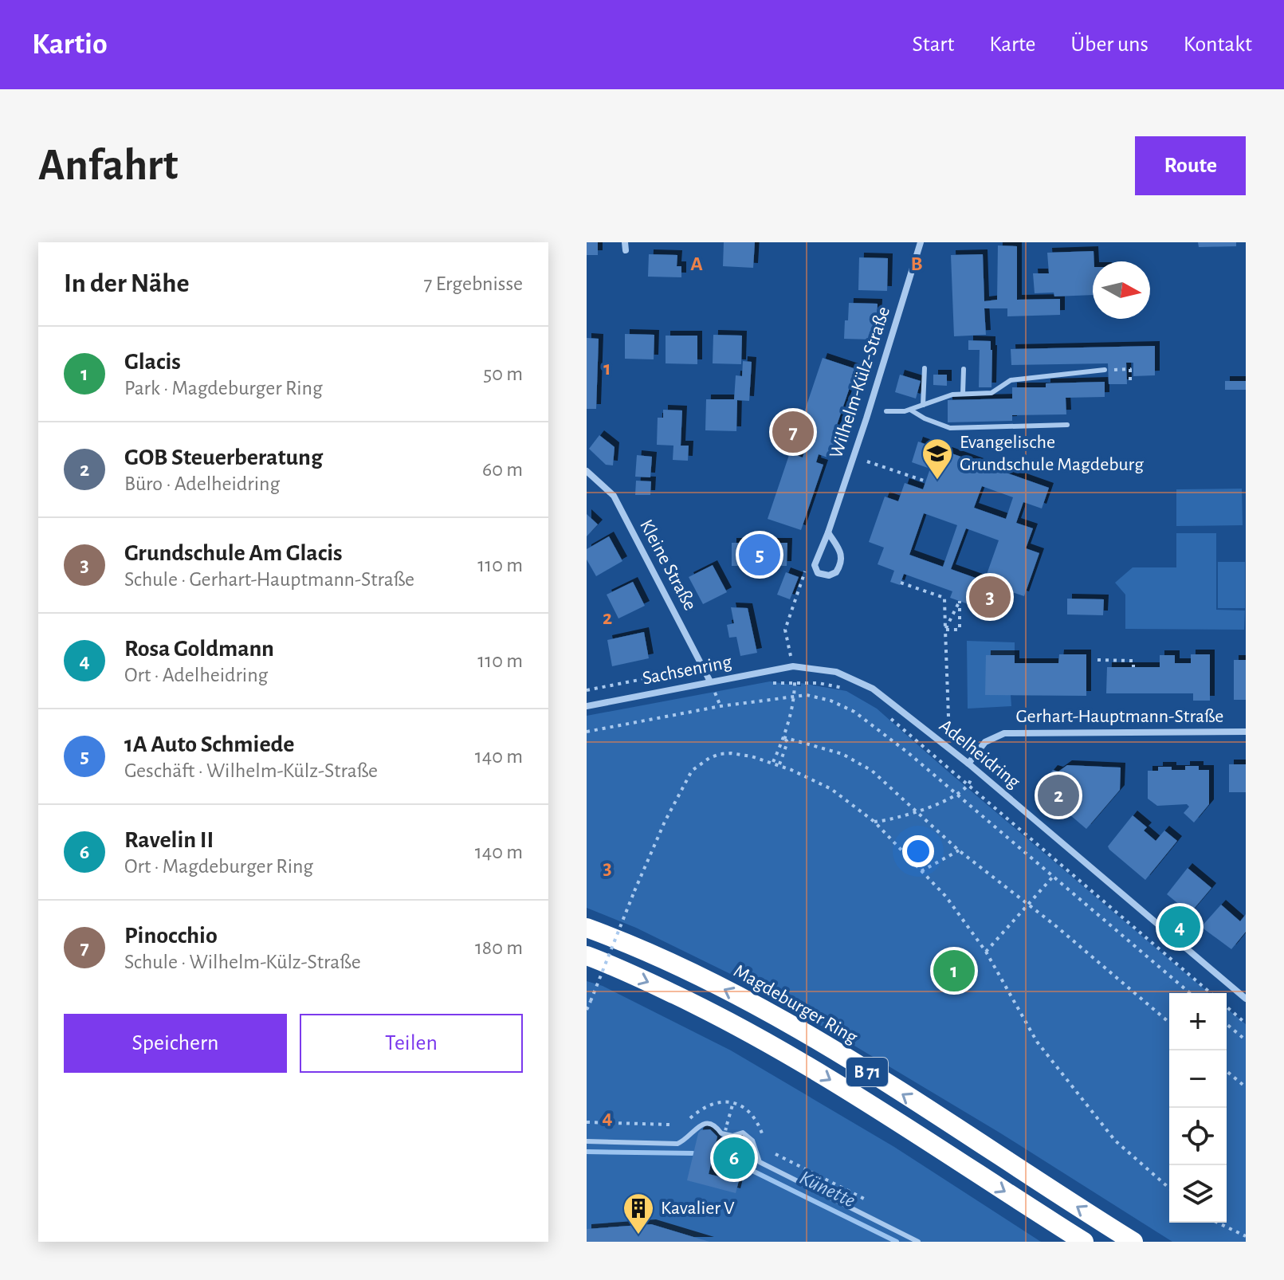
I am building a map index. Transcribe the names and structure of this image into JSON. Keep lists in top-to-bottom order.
{
  "streets": {
    "highway": ["Magdeburger Ring", "B 71"],
    "street": [
      "Wilhelm-Külz-Straße",
      "Kleine Straße",
      "Sachsenring",
      "Gerhart-Hauptmann-Straße",
      "Adelheidring"
    ]
  },
  "crossings": [
    ["Kleine Straße", "Sachsenring"],
    ["Sachsenring", "Adelheidring"],
    ["Gerhart-Hauptmann-Straße", "Adelheidring"]
  ],
  "water": ["Künette"],
  "places": {
    "school or university": ["Evangelische Grundschule Magdeburg"],
    "building": ["Kavalier V"]
  },
  "north": "right",
  "page": {
    "header": "Kartio",
    "nav": [
      "Start",
      "Karte",
      "Über uns",
      "Kontakt"
    ],
    "buttons": [
      "Route",
      ["Speichern", "Teilen"]
    ],
    "title": "Anfahrt",
    "heading": ["In der Nähe", "7 Ergebnisse"],
    "list": [
      {
        "mark": "1",
        "name": "Glacis",
        "note": "Park · Magdeburger Ring",
        "value": "50 m"
      },
      {
        "mark": "2",
        "name": "GOB Steuerberatung",
        "note": "Büro · Adelheidring",
        "value": "60 m"
      },
      {
        "mark": "3",
        "name": "Grundschule Am Glacis",
        "note": "Schule · Gerhart-Hauptmann-Straße",
        "value": "110 m"
      },
      {
        "mark": "4",
        "name": "Rosa Goldmann",
        "note": "Ort · Adelheidring",
        "value": "110 m"
      },
      {
        "mark": "5",
        "name": "1A Auto Schmiede",
        "note": "Geschäft · Wilhelm-Külz-Straße",
        "value": "140 m"
      },
      {
        "mark": "6",
        "name": "Ravelin II",
        "note": "Ort · Magdeburger Ring",
        "value": "140 m"
      },
      {
        "mark": "7",
        "name": "Pinocchio",
        "note": "Schule · Wilhelm-Külz-Straße",
        "value": "180 m"
      }
    ],
    "pins": [
      "7",
      "5",
      "3",
      "2",
      "4",
      "1",
      "6"
    ],
    "map_buttons": ["+", "−"]
  },
  "grid": {
    "columns": ["A", "B"],
    "rows": [
      "1",
      "2",
      "3",
      "4"
    ]
  }
}
